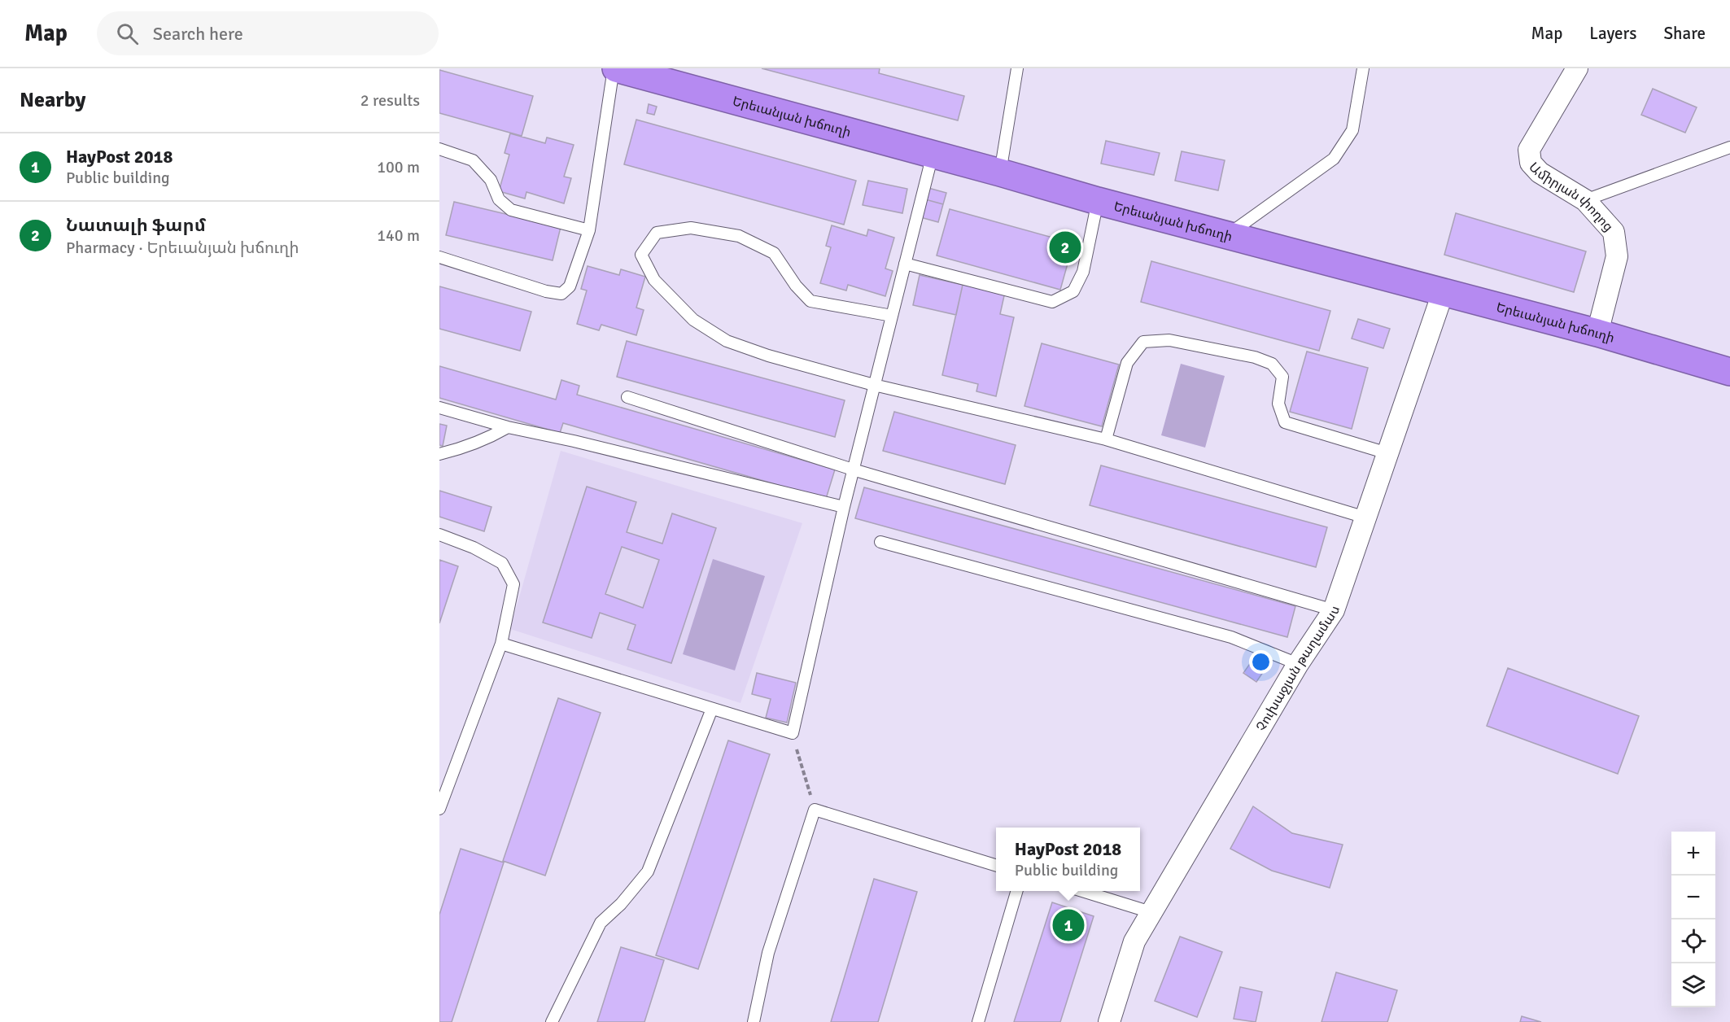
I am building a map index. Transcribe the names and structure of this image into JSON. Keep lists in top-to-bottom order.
{
  "streets": {
    "highway": ["Երեւանյան խճուղի"],
    "street": ["Ամիրյան փողոց", "Չուխաջյան թաղամաս"]
  },
  "crossings": [
    ["Երեւանյան խճուղի", "Ամիրյան փողոց"],
    ["Երեւանյան խճուղի", "Չուխաջյան թաղամաս"]
  ],
  "page": {
    "header": "Map",
    "search": "Search here",
    "nav": ["Map", "Layers", "Share"],
    "heading": ["Nearby", "2 results"],
    "list": [
      {
        "mark": "1",
        "name": "HayPost 2018",
        "note": "Public building",
        "value": "100 m"
      },
      {
        "mark": "2",
        "name": "Նատալի ֆարմ",
        "note": "Pharmacy · Երեւանյան խճուղի",
        "value": "140 m"
      }
    ],
    "pins": ["2", "1"],
    "popup": ["HayPost 2018", "Public building"],
    "map_buttons": ["+", "−"]
  }
}
